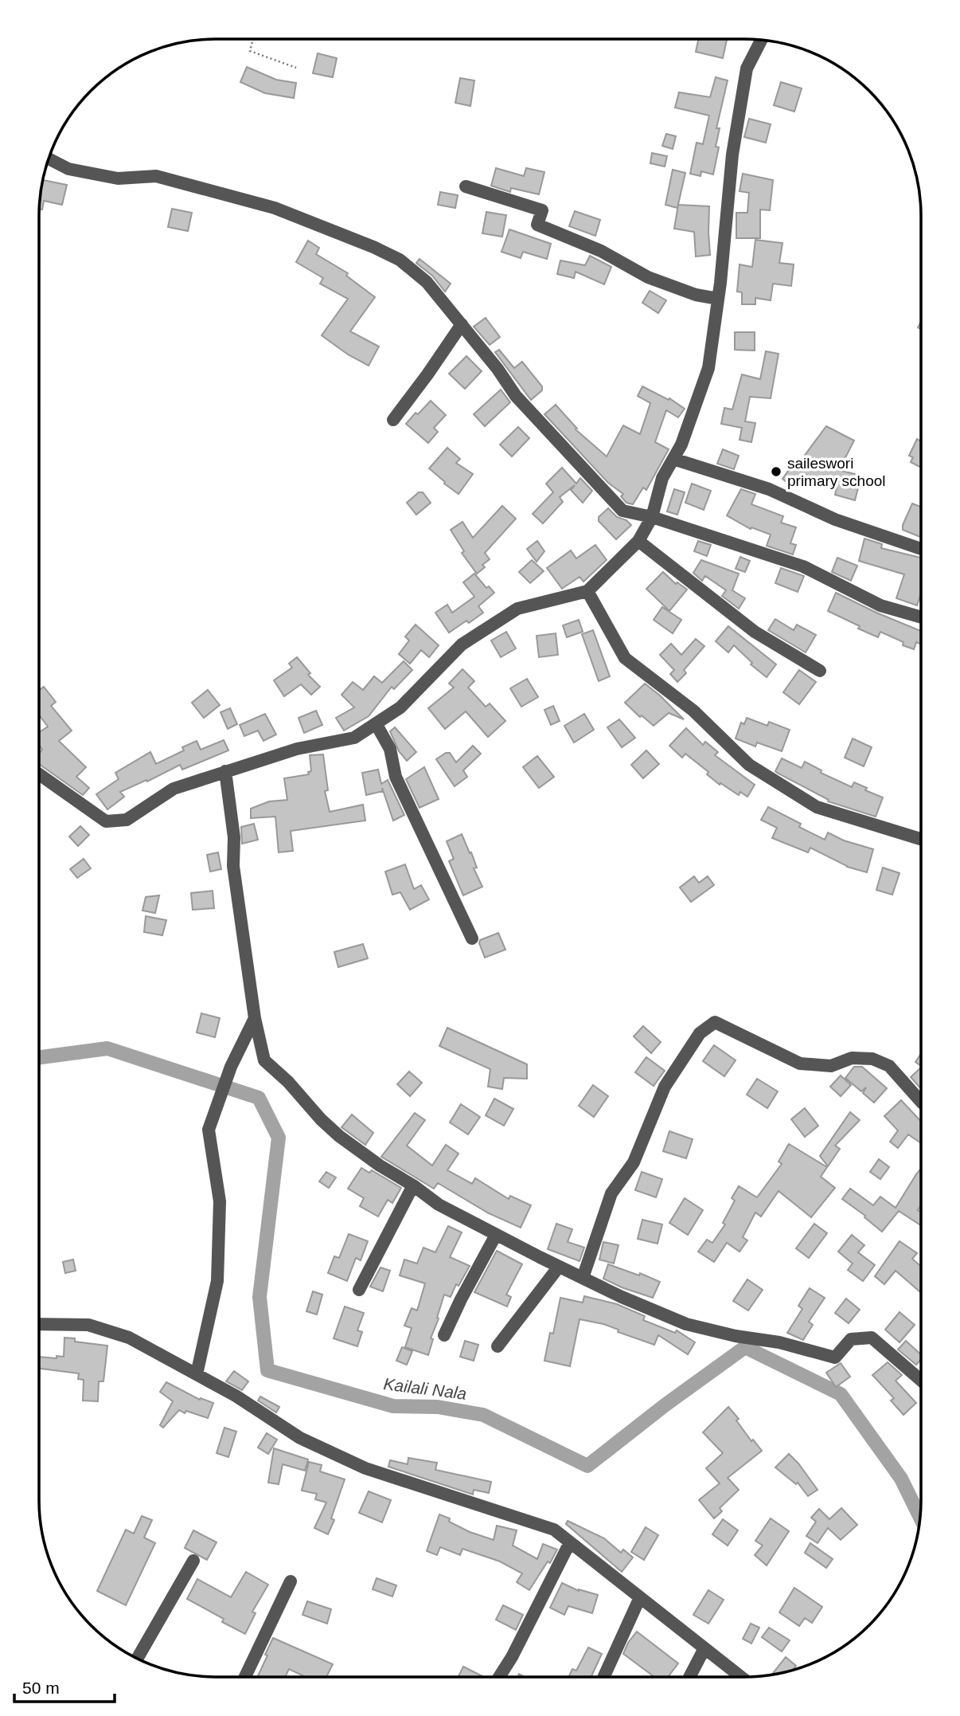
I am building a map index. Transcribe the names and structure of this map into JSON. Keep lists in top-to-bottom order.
{
  "water": ["Kailali Nala"],
  "places": ["saileswori primary school"],
  "scale_bar": "50 m"
}
